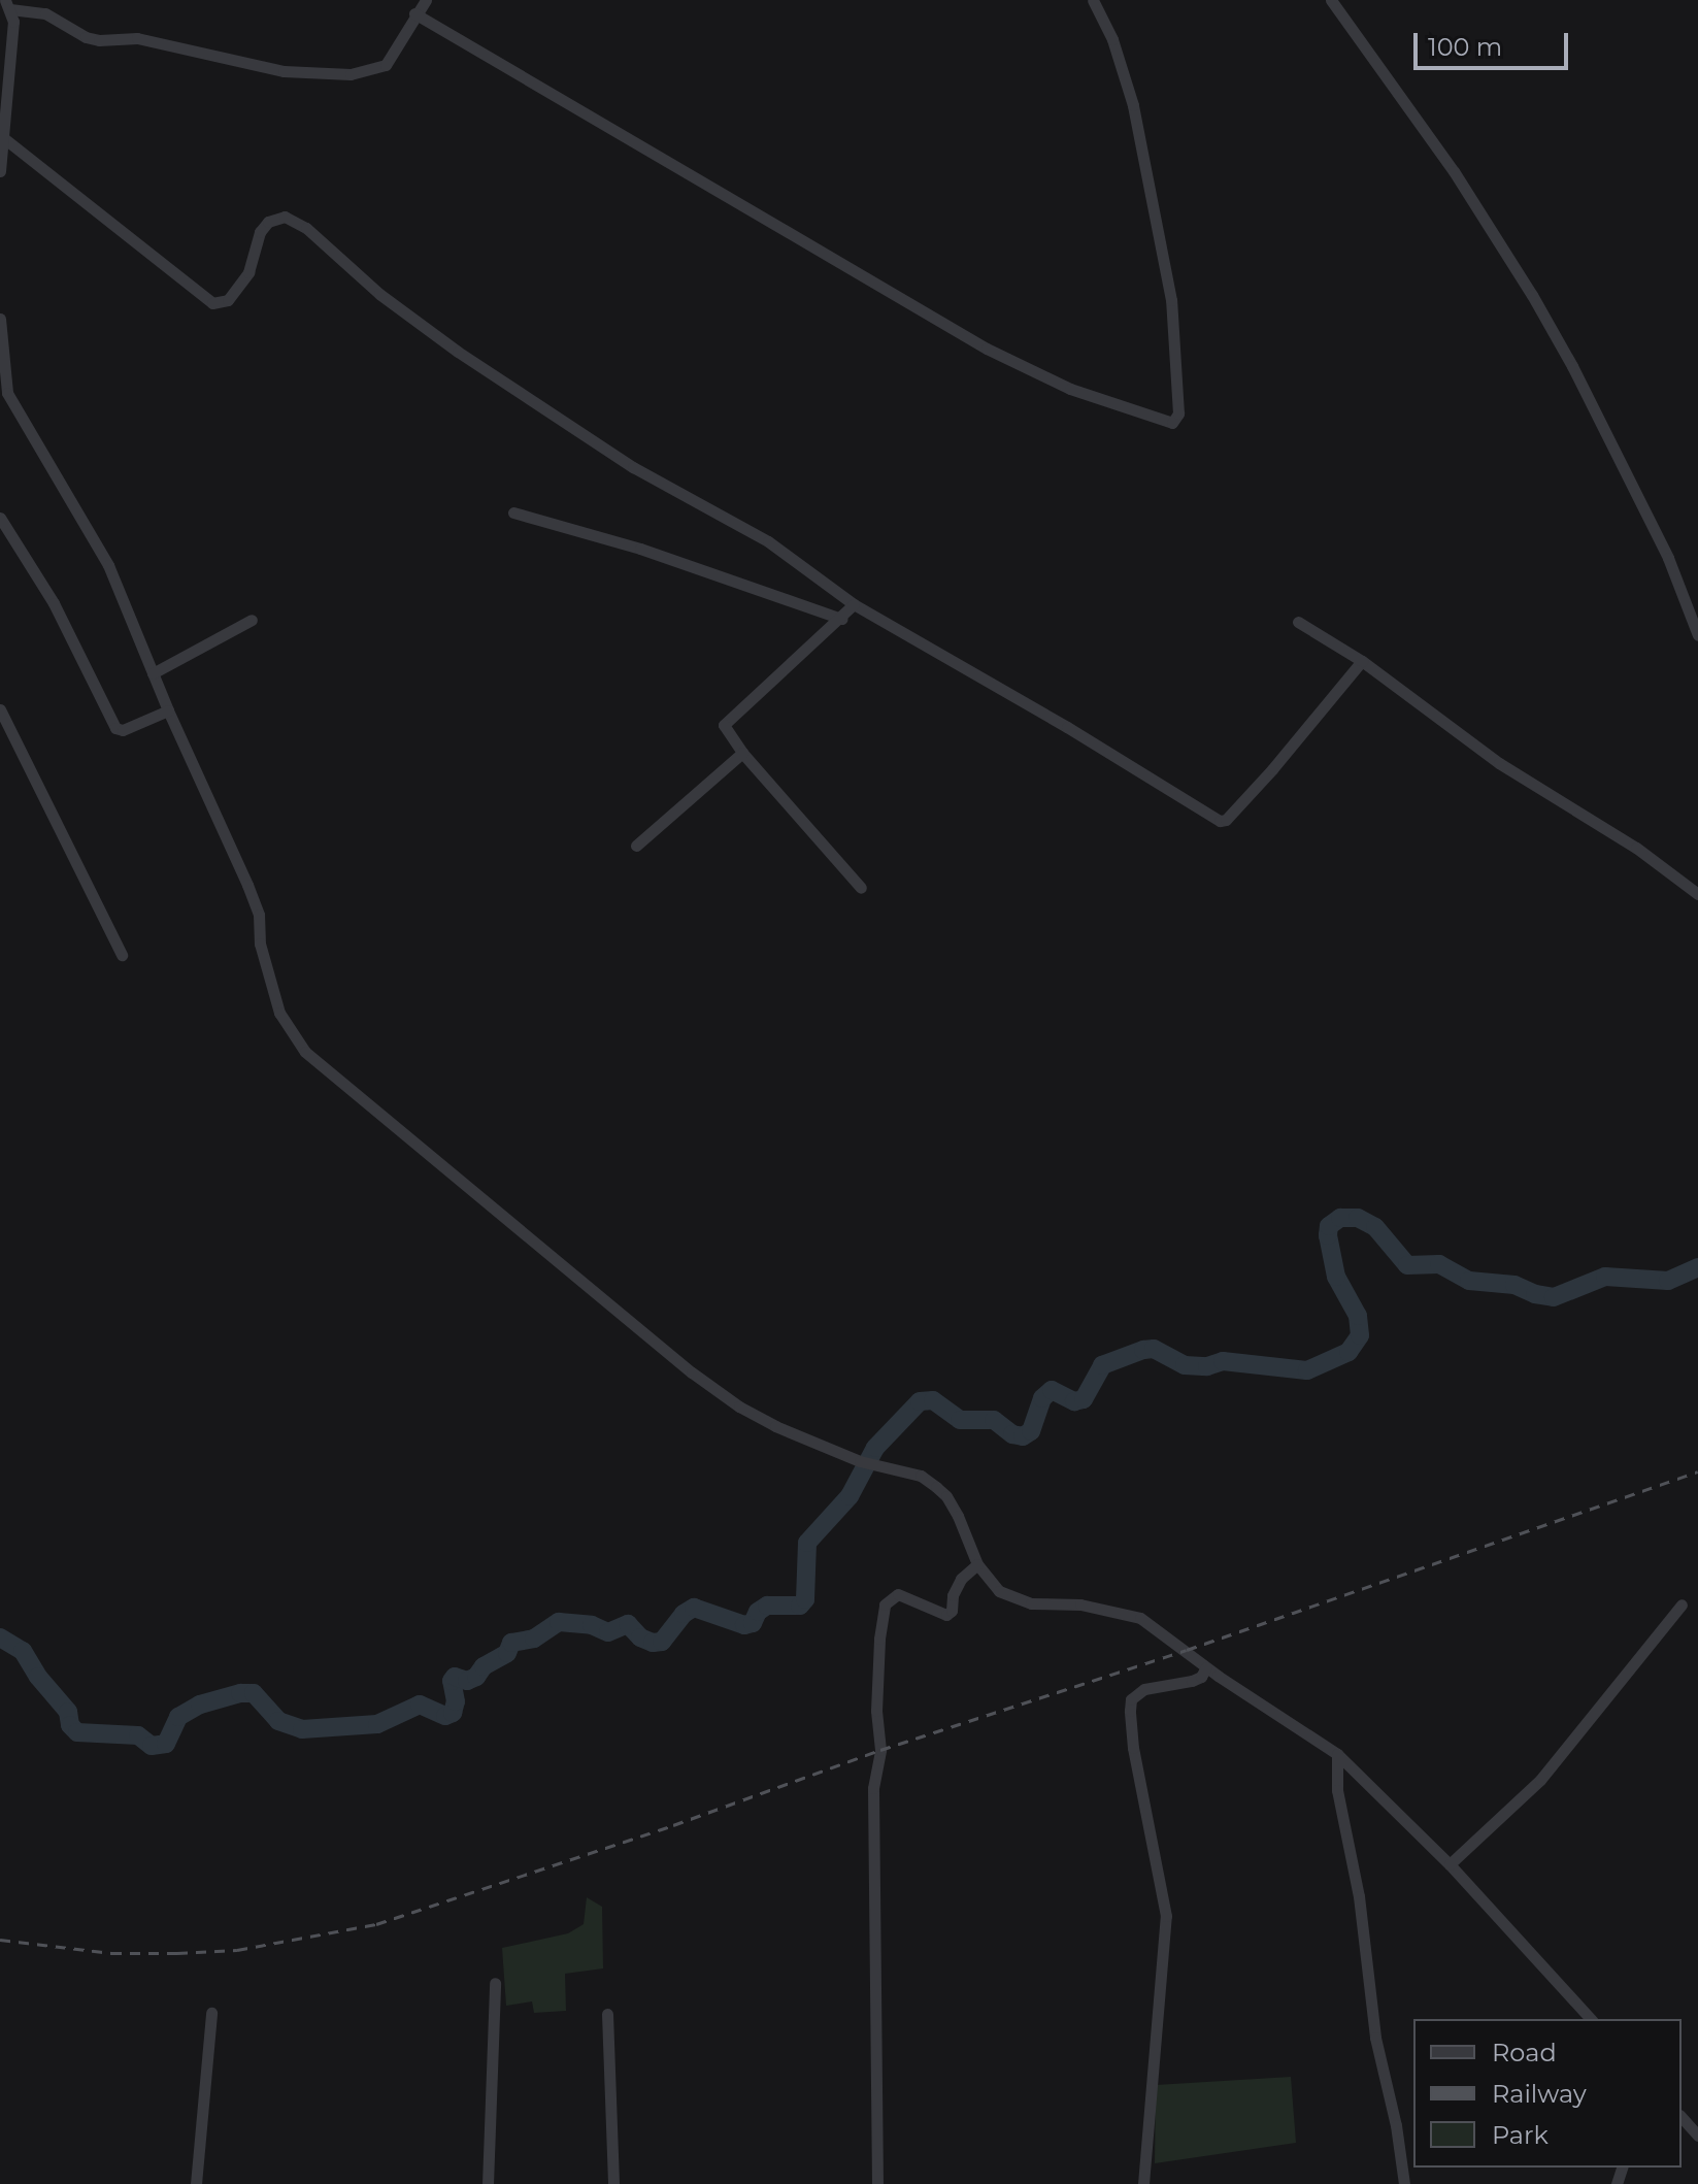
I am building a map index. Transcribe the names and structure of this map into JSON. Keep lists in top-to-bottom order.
{
  "legend": ["Road", "Railway", "Park"],
  "scale_bar": "100 m"
}
